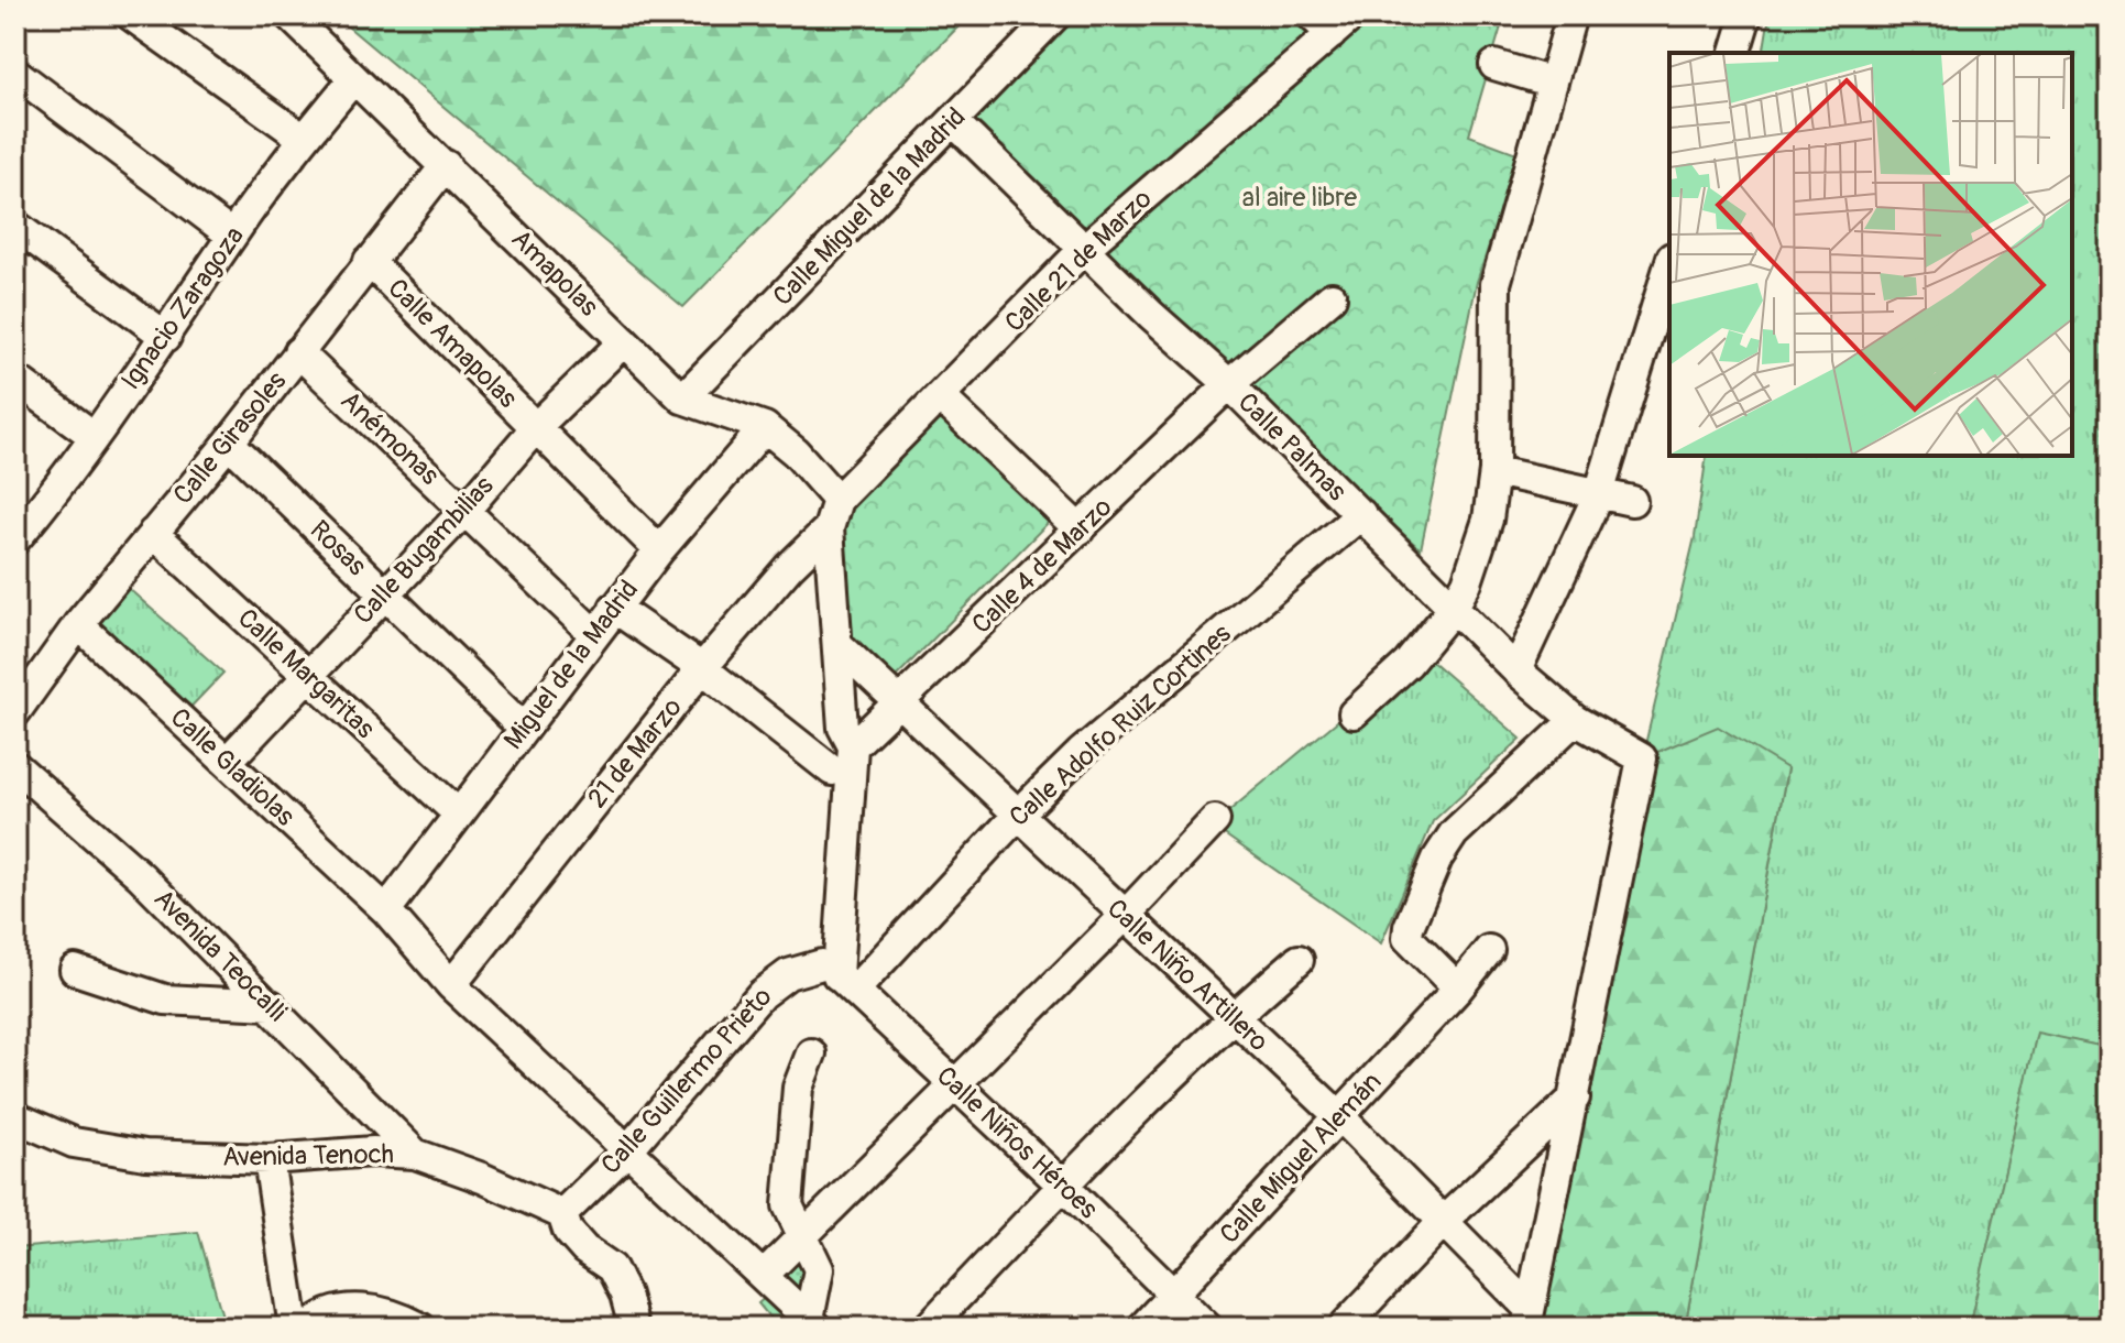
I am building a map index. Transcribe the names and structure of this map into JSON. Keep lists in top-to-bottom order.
{
  "streets": {
    "street": [
      "Calle Miguel de la Madrid",
      "Calle 21 de Marzo",
      "Amapolas",
      "Ignacio Zaragoza",
      "Calle Amapolas",
      "Calle Girasoles",
      "Anémonas",
      "Calle Palmas",
      "Rosas",
      "Calle Bugambilias",
      "Calle 4 de Marzo",
      "Miguel de la Madrid",
      "Calle Margaritas",
      "Calle Adolfo Ruiz Cortines",
      "21 de Marzo",
      "Calle Gladiolas",
      "Avenida Teocalli",
      "Calle Niño Artillero",
      "Calle Guillermo Prieto",
      "Calle Niños Héroes",
      "Avenida Tenoch",
      "Calle Miguel Alemán"
    ]
  },
  "crossings": [
    ["Calle Miguel de la Madrid", "Amapolas"],
    ["Calle Miguel de la Madrid", "Calle Palmas"],
    ["Calle 21 de Marzo", "Amapolas"],
    ["Calle 21 de Marzo", "Calle Palmas"],
    ["Amapolas", "Ignacio Zaragoza"],
    ["Amapolas", "Calle Girasoles"],
    ["Amapolas", "Calle Bugambilias"],
    ["Amapolas", "Miguel de la Madrid"],
    ["Calle Amapolas", "Calle Girasoles"],
    ["Calle Amapolas", "Calle Bugambilias"],
    ["Calle Amapolas", "Miguel de la Madrid"],
    ["Calle Girasoles", "Anémonas"],
    ["Calle Girasoles", "Rosas"],
    ["Calle Girasoles", "Calle Margaritas"],
    ["Calle Girasoles", "Calle Gladiolas"],
    ["Anémonas", "Calle Bugambilias"],
    ["Anémonas", "Miguel de la Madrid"],
    ["Calle Palmas", "Calle 4 de Marzo"],
    ["Calle Palmas", "Calle Adolfo Ruiz Cortines"],
    ["Rosas", "Calle Bugambilias"],
    ["Rosas", "Miguel de la Madrid"],
    ["Calle Bugambilias", "Calle Margaritas"],
    ["Calle Bugambilias", "Calle Gladiolas"],
    ["Calle 4 de Marzo", "Calle Niño Artillero"],
    ["Miguel de la Madrid", "Calle Margaritas"],
    ["Miguel de la Madrid", "Calle Gladiolas"],
    ["Calle Adolfo Ruiz Cortines", "Calle Niño Artillero"],
    ["Calle Adolfo Ruiz Cortines", "Calle Guillermo Prieto"],
    ["Calle Adolfo Ruiz Cortines", "Calle Niños Héroes"],
    ["Avenida Teocalli", "Avenida Tenoch"],
    ["Calle Niño Artillero", "Calle Miguel Alemán"],
    ["Calle Guillermo Prieto", "Calle Niños Héroes"],
    ["Calle Guillermo Prieto", "Avenida Tenoch"],
    ["Calle Niños Héroes", "Calle Miguel Alemán"]
  ],
  "parks": ["al aire libre"]
}
